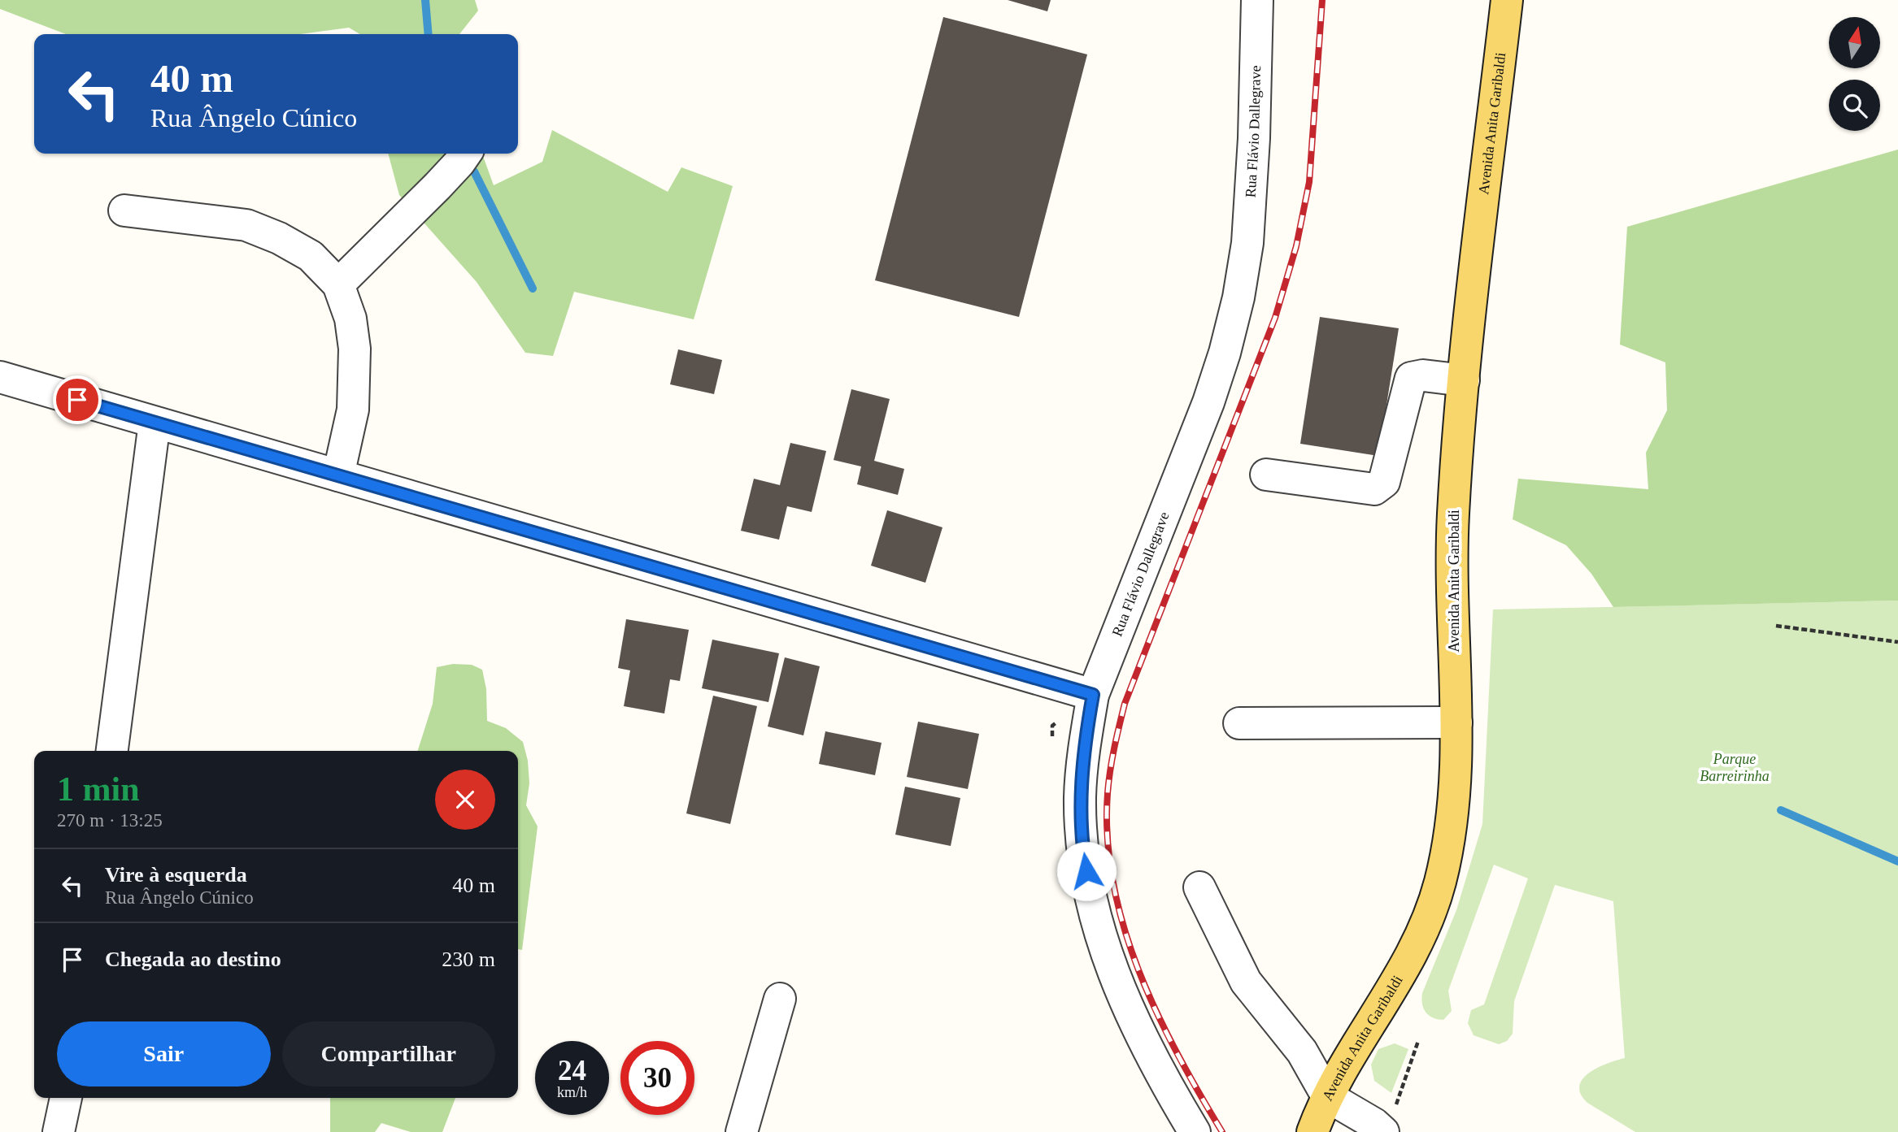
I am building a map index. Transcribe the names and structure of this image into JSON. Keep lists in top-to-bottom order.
{
  "streets": {
    "main road": ["Avenida Anita Garibaldi"],
    "street": ["Rua Flávio Dallegrave"]
  },
  "parks": ["Parque Barreirinha"],
  "north": "top",
  "page": {
    "turn": ["40 m", "Rua Ângelo Cúnico"],
    "heading": ["1 min", "270 m · 13:25"],
    "list": [
      {
        "name": "Vire à esquerda",
        "note": "Rua Ângelo Cúnico",
        "value": "40 m"
      },
      {
        "name": "Chegada ao destino",
        "value": "230 m"
      }
    ],
    "buttons": ["Sair", "Compartilhar"],
    "speed": "24 km/h",
    "limit": "30"
  }
}
